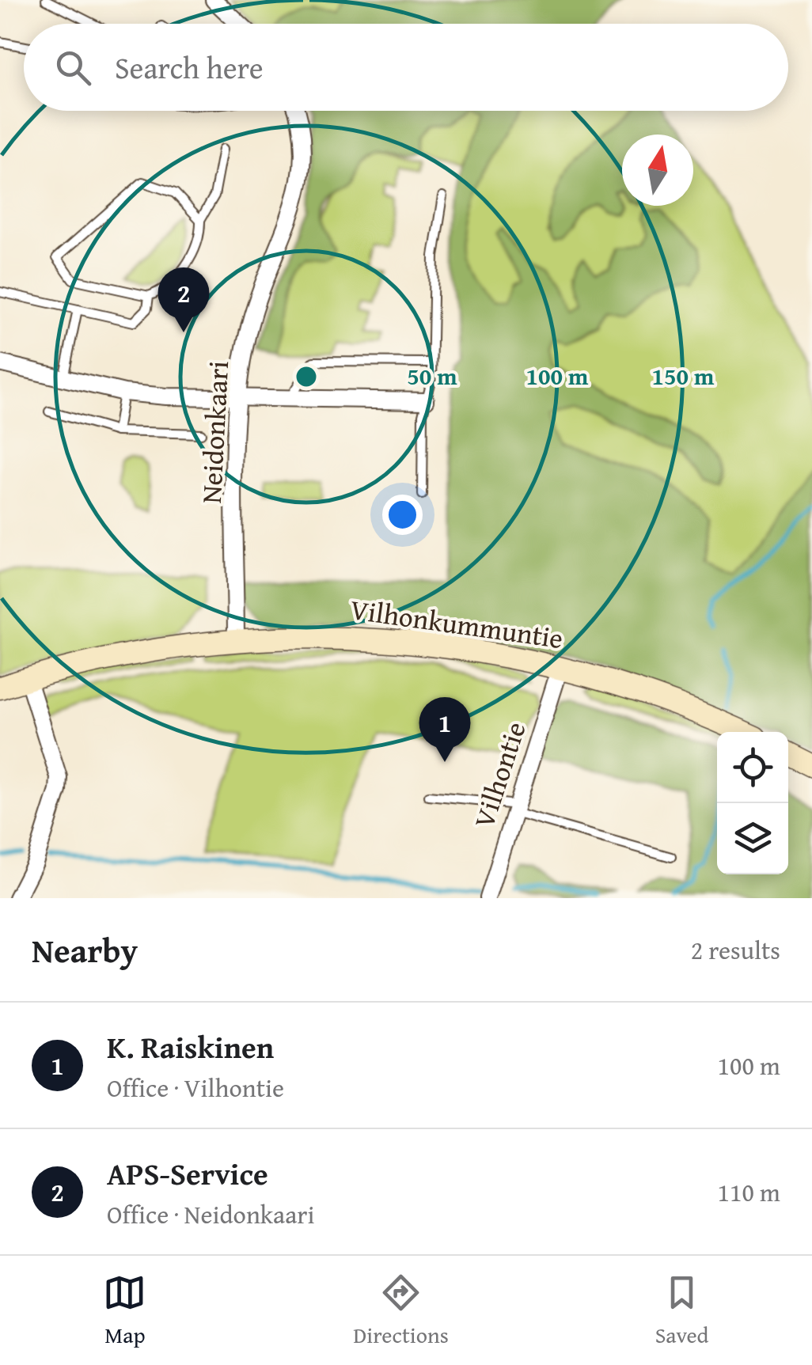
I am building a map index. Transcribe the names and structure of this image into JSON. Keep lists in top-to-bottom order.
{
  "streets": {
    "street": ["Neidonkaari", "Vilhonkummuntie", "Vilhontie"]
  },
  "crossings": [
    ["Neidonkaari", "Vilhonkummuntie"],
    ["Vilhonkummuntie", "Vilhontie"]
  ],
  "north": "top",
  "page": {
    "search": "Search here",
    "pins": ["2", "1"],
    "heading": ["Nearby", "2 results"],
    "list": [
      {
        "mark": "1",
        "name": "K. Raiskinen",
        "note": "Office · Vilhontie",
        "value": "100 m"
      },
      {
        "mark": "2",
        "name": "APS-Service",
        "note": "Office · Neidonkaari",
        "value": "110 m"
      }
    ],
    "nav": ["Map", "Directions", "Saved"]
  },
  "rings": ["50 m", "100 m", "150 m"]
}
